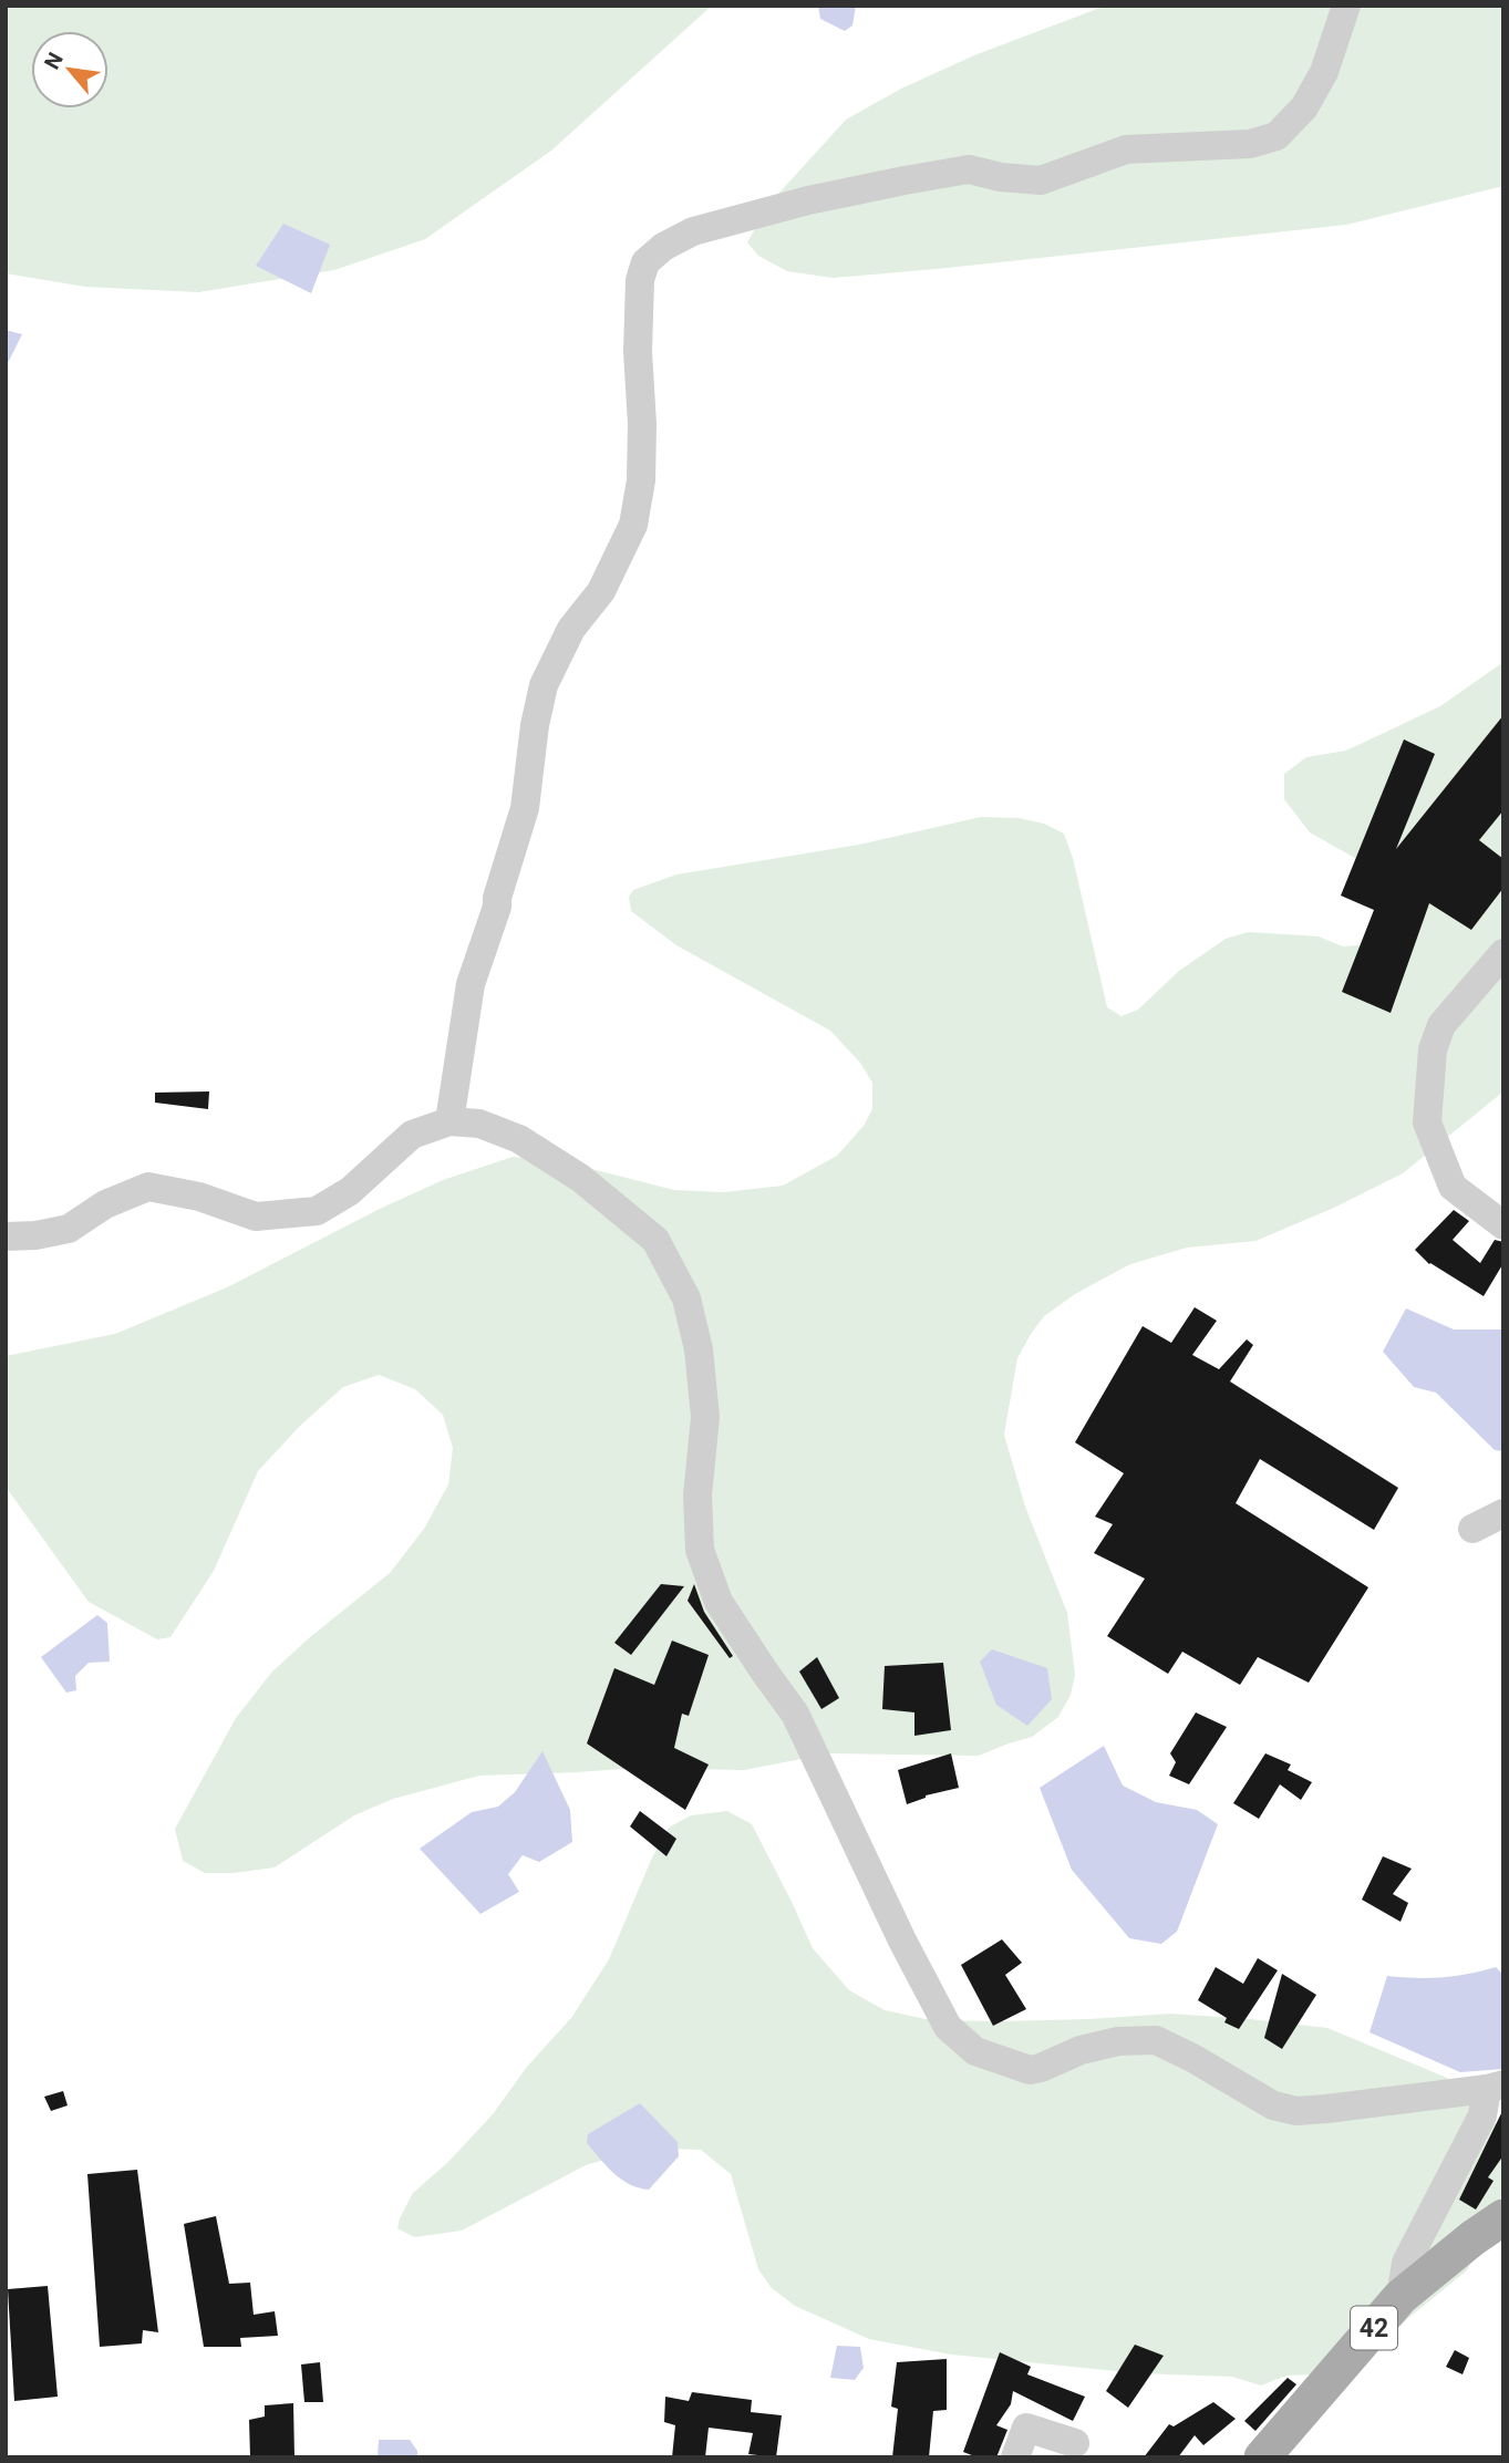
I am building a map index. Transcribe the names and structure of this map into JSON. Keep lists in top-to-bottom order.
{
  "streets": {
    "main road": ["42"]
  },
  "north": "top left"
}
